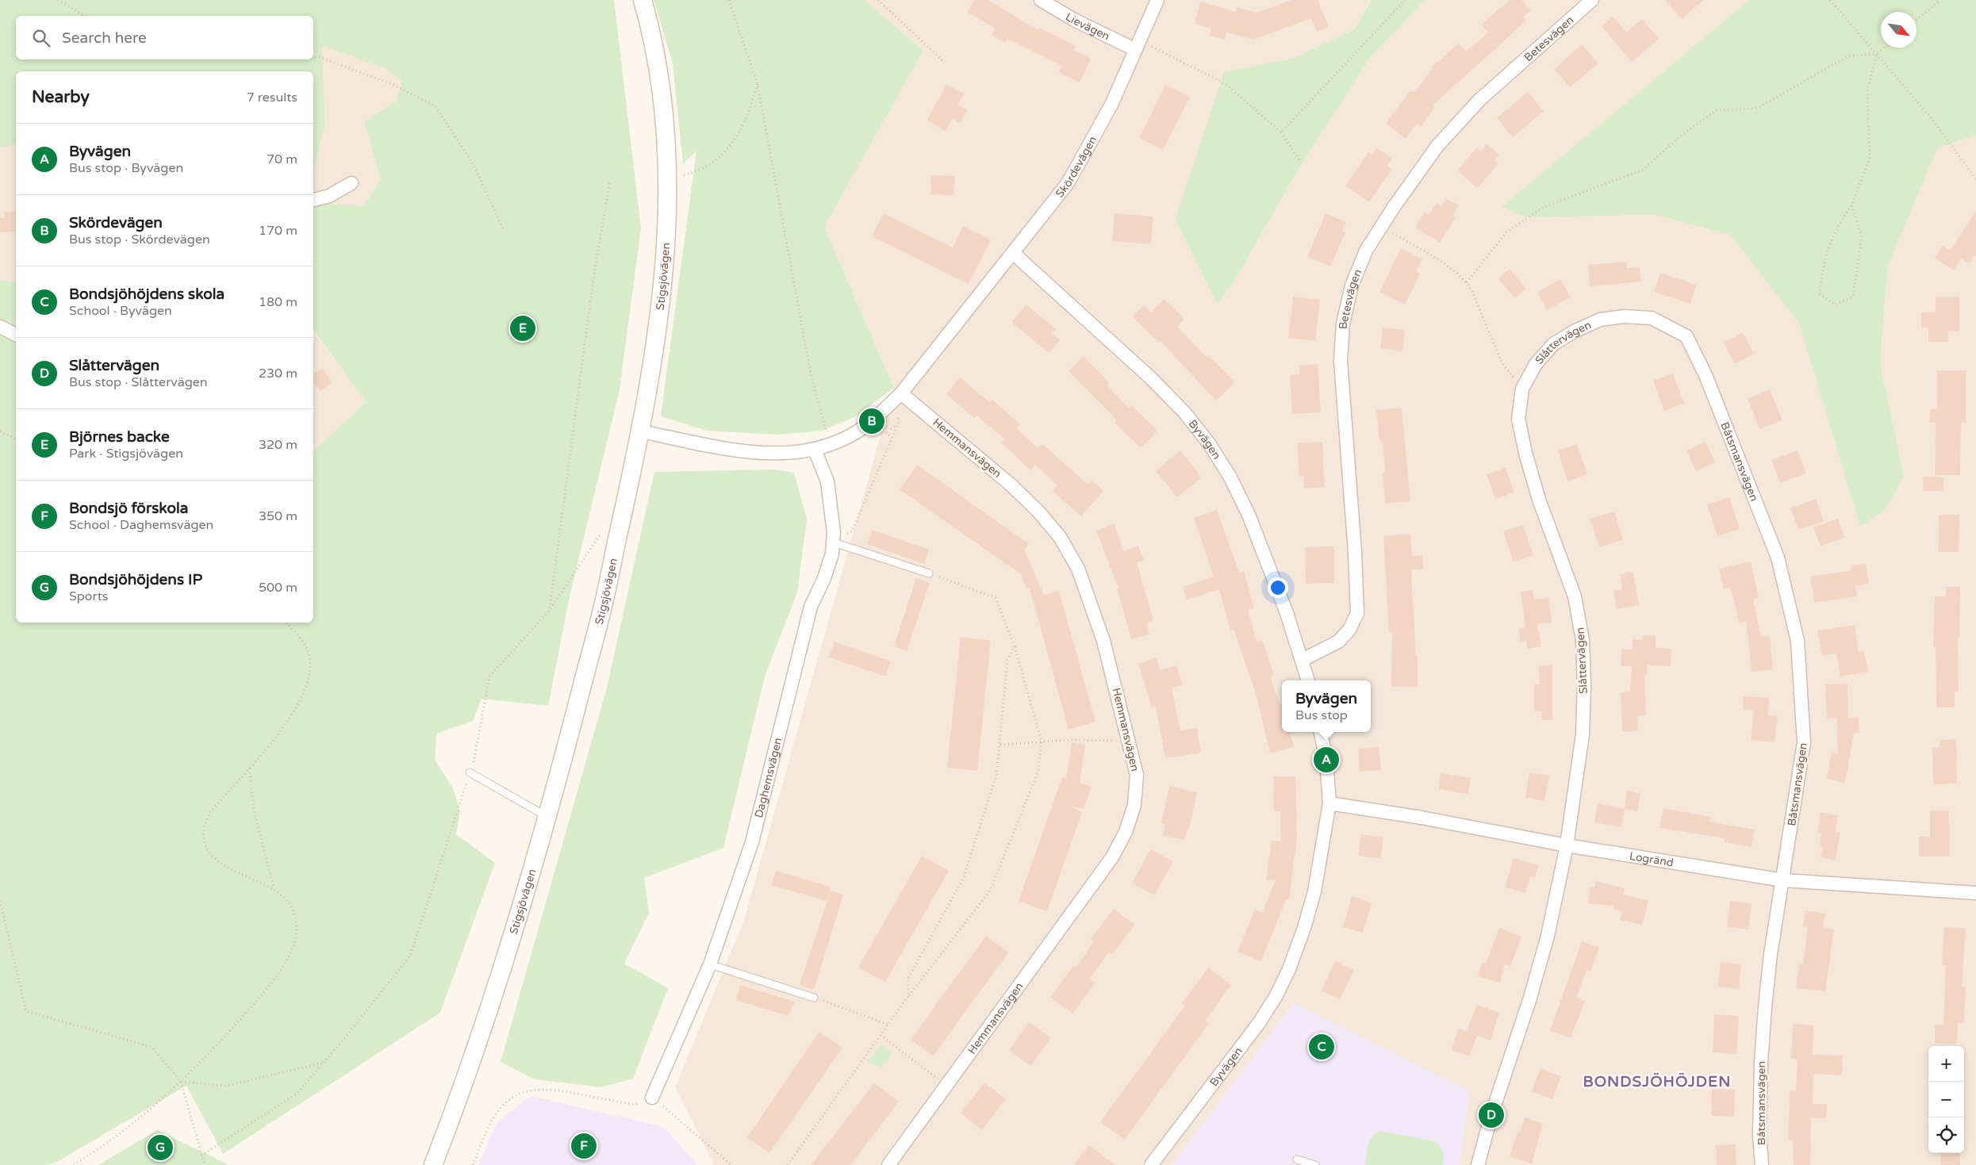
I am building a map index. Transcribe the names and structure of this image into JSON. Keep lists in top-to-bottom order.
{
  "streets": {
    "main road": ["Stigsjövägen"],
    "street": [
      "Lievägen",
      "Betesvägen",
      "Skördevägen",
      "Slåttervägen",
      "Byvägen",
      "Hemmansvägen",
      "Båtsmansvägen",
      "Daghemsvägen",
      "Logränd"
    ]
  },
  "crossings": [
    ["Lievägen", "Skördevägen"],
    ["Betesvägen", "Byvägen"],
    ["Skördevägen", "Stigsjövägen"],
    ["Skördevägen", "Byvägen"],
    ["Skördevägen", "Hemmansvägen"],
    ["Skördevägen", "Daghemsvägen"],
    ["Slåttervägen", "Båtsmansvägen"],
    ["Slåttervägen", "Logränd"],
    ["Byvägen", "Logränd"],
    ["Båtsmansvägen", "Logränd"]
  ],
  "districts": ["BONDSJÖHÖJDEN"],
  "north": "bottom right",
  "page": {
    "search": "Search here",
    "heading": ["Nearby", "7 results"],
    "list": [
      {
        "mark": "A",
        "name": "Byvägen",
        "note": "Bus stop · Byvägen",
        "value": "70 m"
      },
      {
        "mark": "B",
        "name": "Skördevägen",
        "note": "Bus stop · Skördevägen",
        "value": "170 m"
      },
      {
        "mark": "C",
        "name": "Bondsjöhöjdens skola",
        "note": "School · Byvägen",
        "value": "180 m"
      },
      {
        "mark": "D",
        "name": "Slåttervägen",
        "note": "Bus stop · Slåttervägen",
        "value": "230 m"
      },
      {
        "mark": "E",
        "name": "Björnes backe",
        "note": "Park · Stigsjövägen",
        "value": "320 m"
      },
      {
        "mark": "F",
        "name": "Bondsjö förskola",
        "note": "School · Daghemsvägen",
        "value": "350 m"
      },
      {
        "mark": "G",
        "name": "Bondsjöhöjdens IP",
        "note": "Sports",
        "value": "500 m"
      }
    ],
    "pins": [
      "E",
      "B",
      "A",
      "C",
      "D",
      "F",
      "G"
    ],
    "popup": ["Byvägen", "Bus stop"],
    "map_buttons": ["+", "−"]
  }
}
